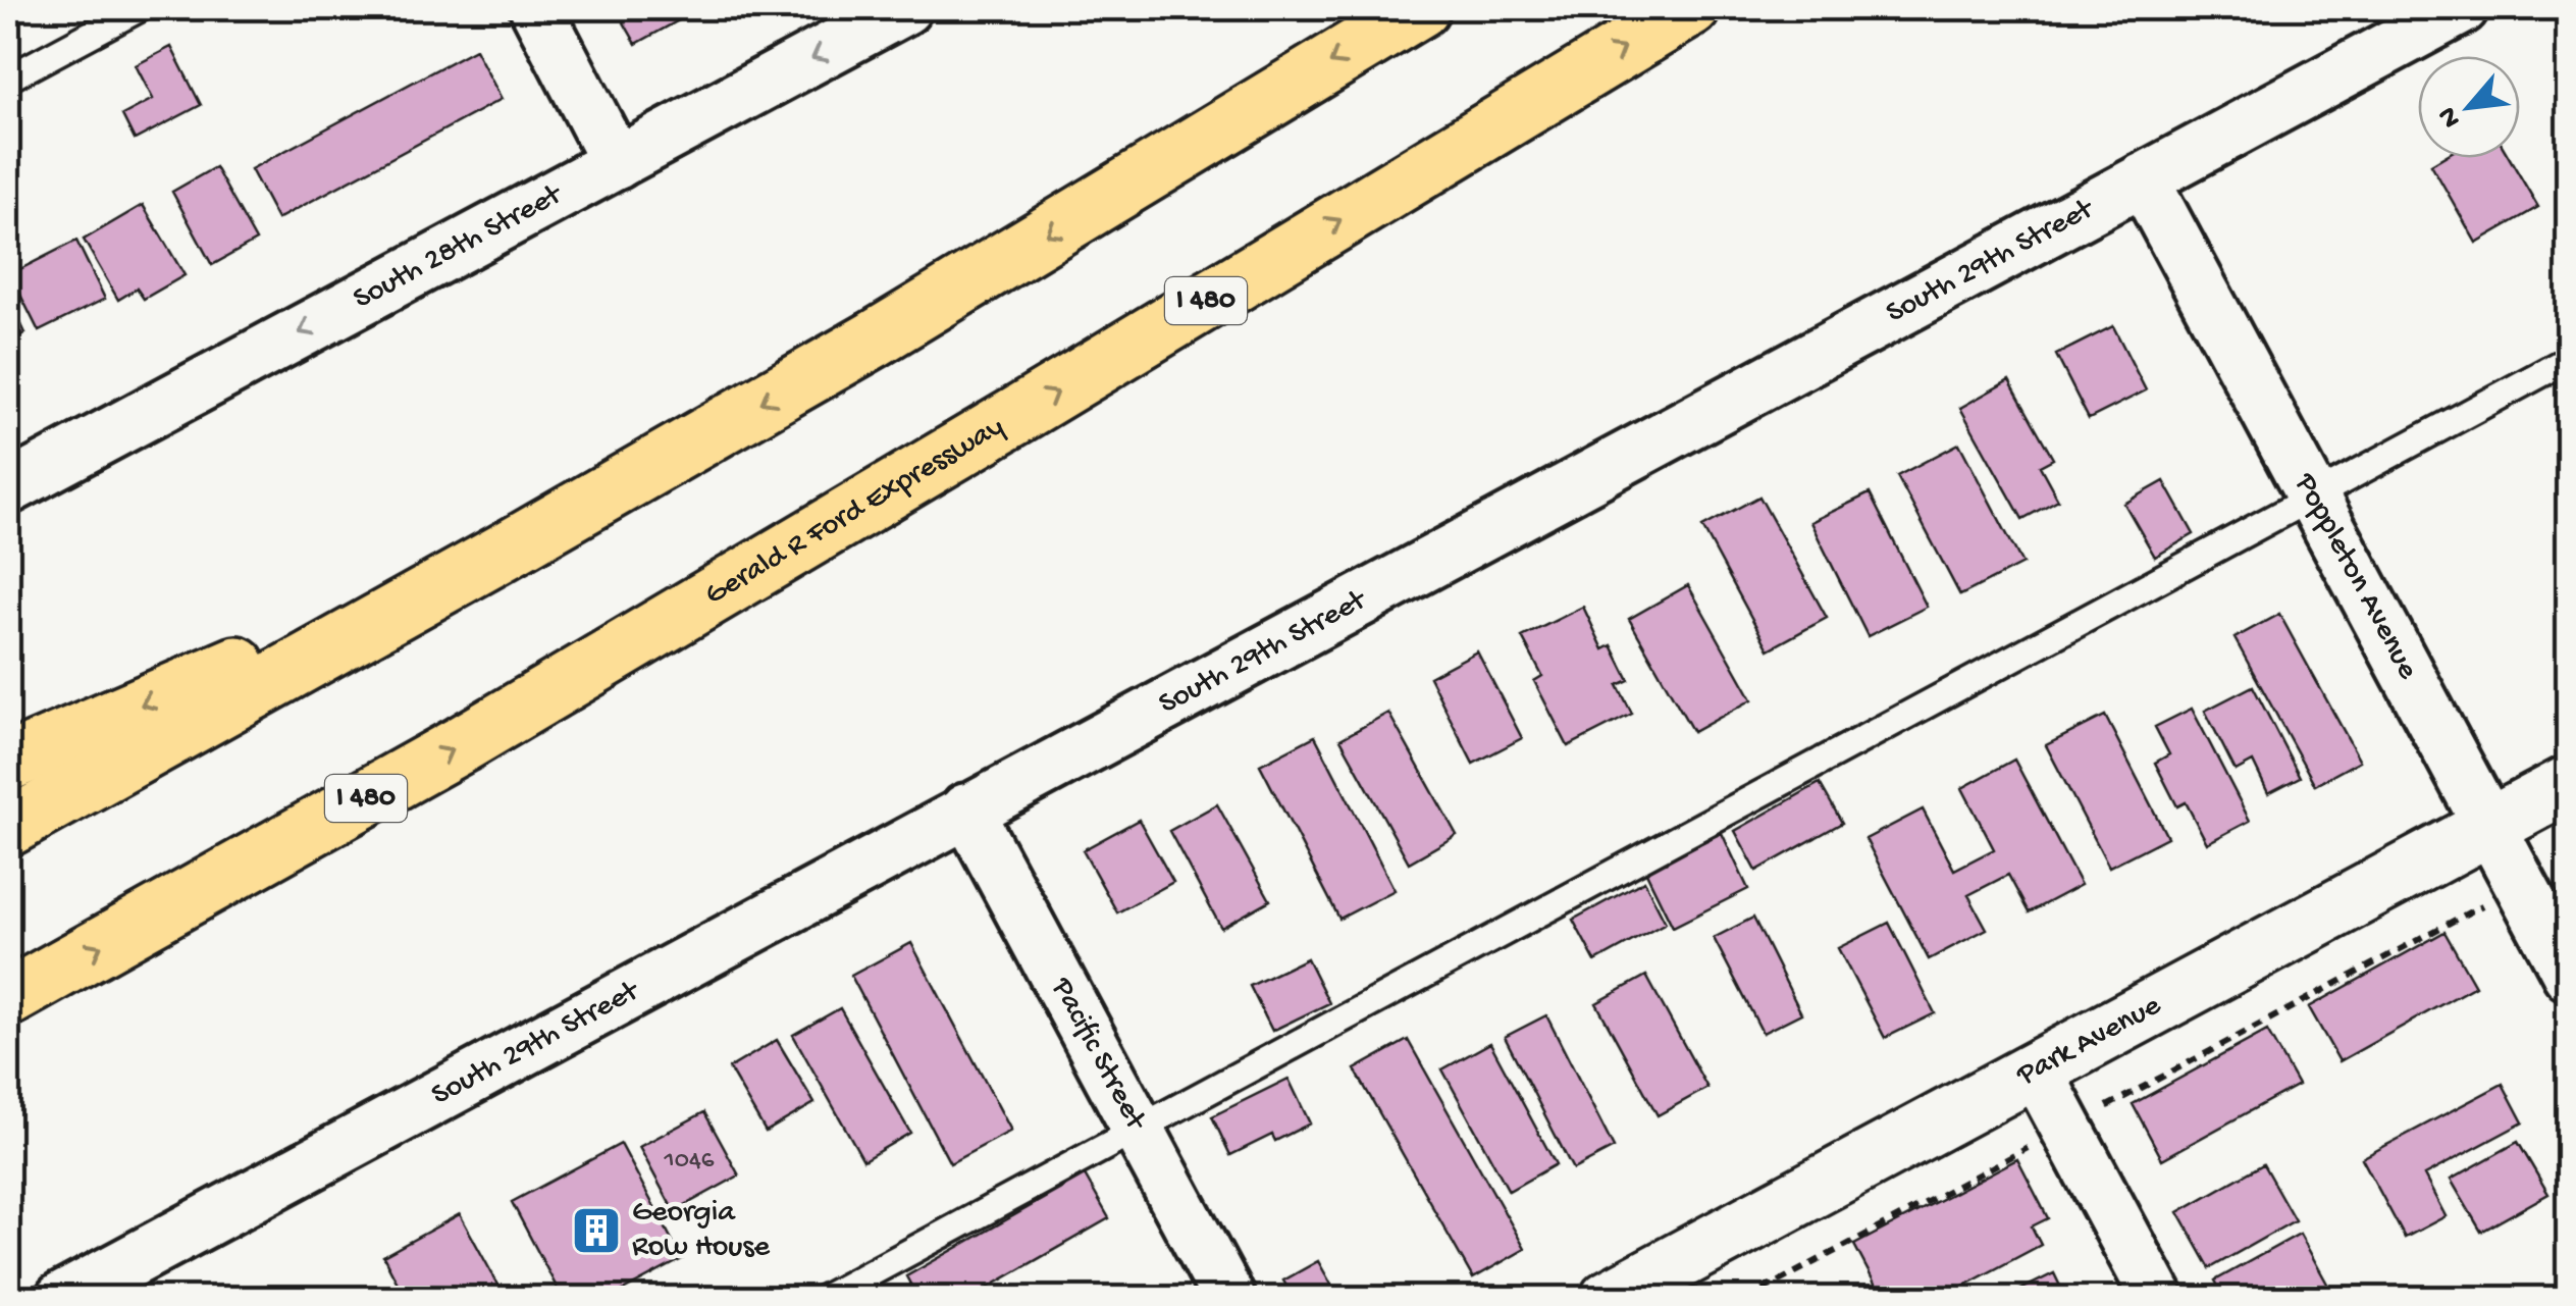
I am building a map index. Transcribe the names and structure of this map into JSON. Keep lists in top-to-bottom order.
{
  "streets": {
    "highway": ["I 480", "Gerald R Ford Expressway"],
    "street": [
      "South 28th Street",
      "South 29th Street",
      "Poppleton Avenue",
      "Park Avenue",
      "Pacific Street"
    ]
  },
  "crossings": [
    ["South 29th Street", "Poppleton Avenue"],
    ["South 29th Street", "Pacific Street"],
    ["Poppleton Avenue", "Park Avenue"]
  ],
  "one_way": ["South 28th Street"],
  "places": {
    "building": ["Georgia Row House"]
  },
  "house_numbers": ["1046"],
  "north": "bottom left"
}
